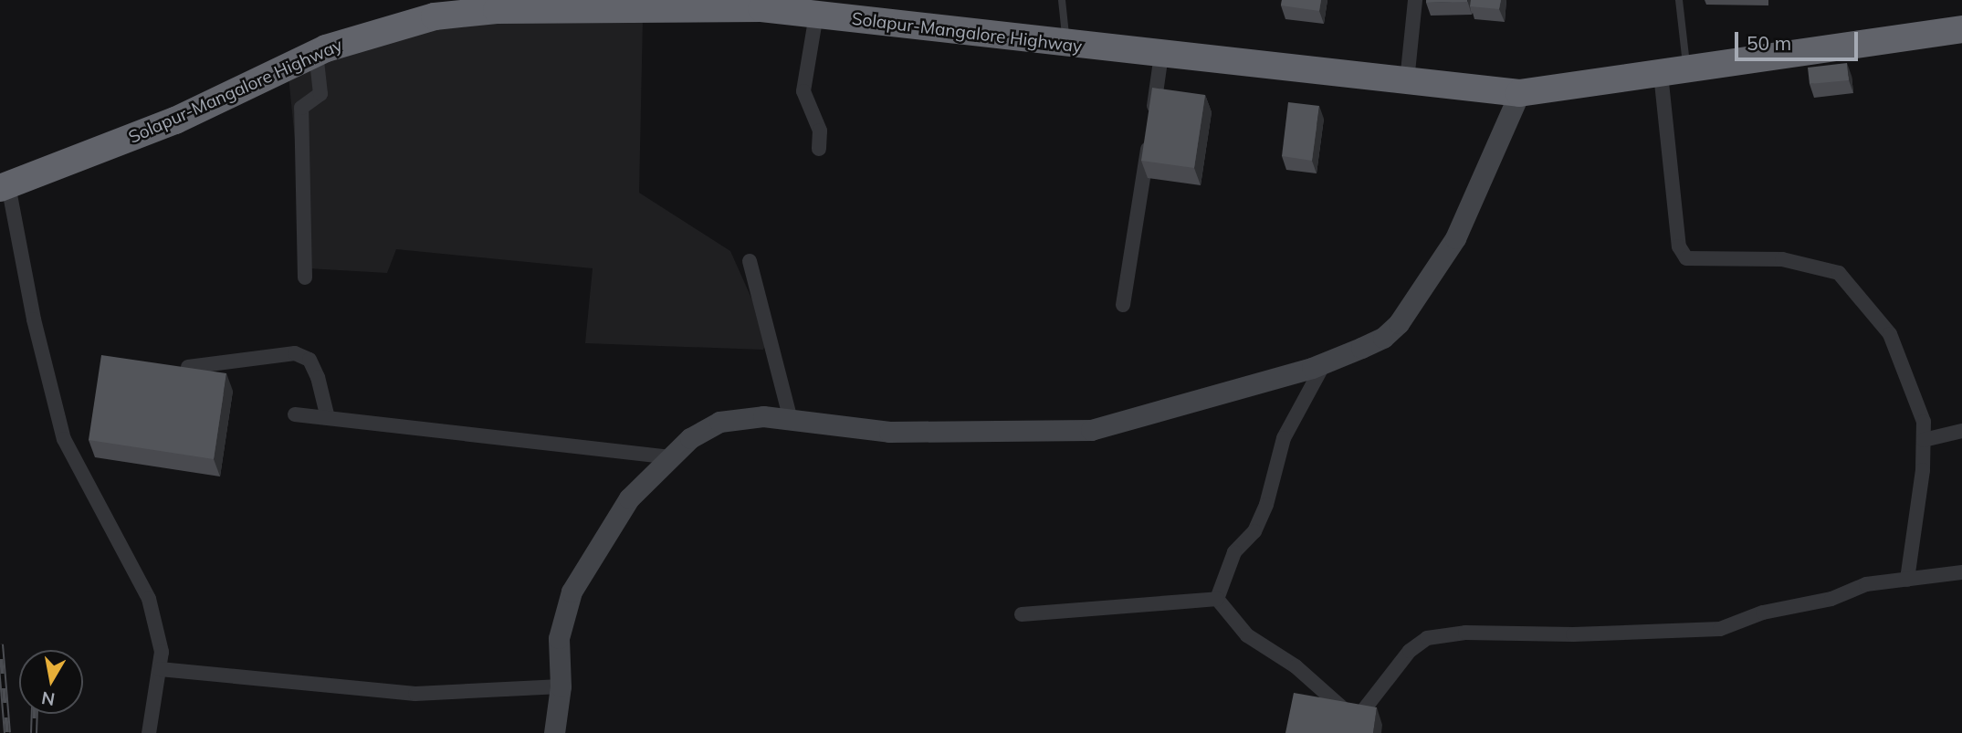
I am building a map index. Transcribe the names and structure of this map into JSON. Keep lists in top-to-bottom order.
{
  "streets": {
    "highway": ["Solapur-Mangalore Highway"]
  },
  "scale_bar": "50 m",
  "north": "bottom"
}
